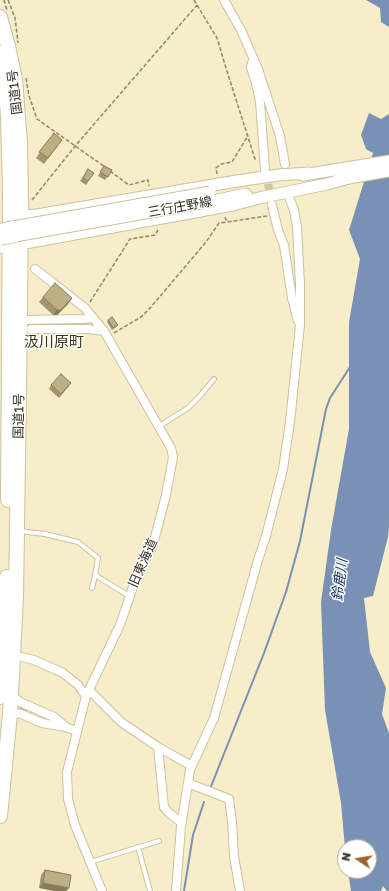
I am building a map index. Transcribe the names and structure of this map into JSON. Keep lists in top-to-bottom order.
{
  "streets": {
    "highway": ["国道1号"],
    "main road": ["三行庄野線"],
    "street": ["旧東海道"]
  },
  "crossings": [
    ["国道1号", "三行庄野線"]
  ],
  "districts": ["汲川原町"],
  "water": ["鈴鹿川"],
  "north": "left"
}
